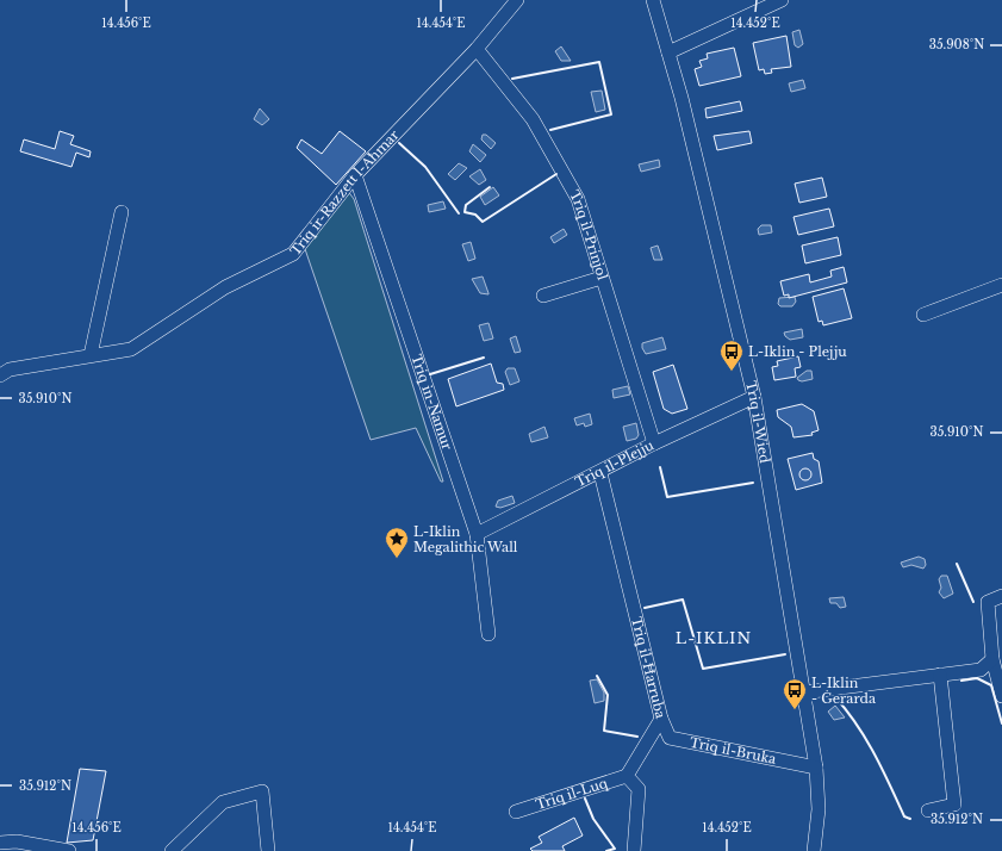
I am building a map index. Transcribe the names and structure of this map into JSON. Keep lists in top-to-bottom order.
{
  "streets": {
    "street": [
      "Triq ir-Razzett l-Aħmar",
      "Triq il-Prinjol",
      "Triq in-Namur",
      "Triq il-Wied",
      "Triq il-Plejju",
      "Triq il-Ħarruba",
      "Triq il-Bruka",
      "Triq il-Luq"
    ]
  },
  "crossings": [
    ["Triq ir-Razzett l-Aħmar", "Triq il-Prinjol"],
    ["Triq ir-Razzett l-Aħmar", "Triq in-Namur"],
    ["Triq il-Prinjol", "Triq il-Plejju"],
    ["Triq in-Namur", "Triq il-Plejju"],
    ["Triq il-Wied", "Triq il-Plejju"],
    ["Triq il-Wied", "Triq il-Bruka"],
    ["Triq il-Plejju", "Triq il-Ħarruba"],
    ["Triq il-Ħarruba", "Triq il-Bruka"],
    ["Triq il-Ħarruba", "Triq il-Luq"]
  ],
  "districts": ["L-IKLIN"],
  "places": {
    "bus stop": ["L-Iklin - Plejju", "L-Iklin - Ġerarda"],
    "place": ["L-Iklin Megalithic Wall"]
  },
  "coordinates": [
    "14.456°E",
    "14.454°E",
    "14.452°E",
    "35.908°N",
    "35.910°N",
    "35.912°N"
  ]
}
